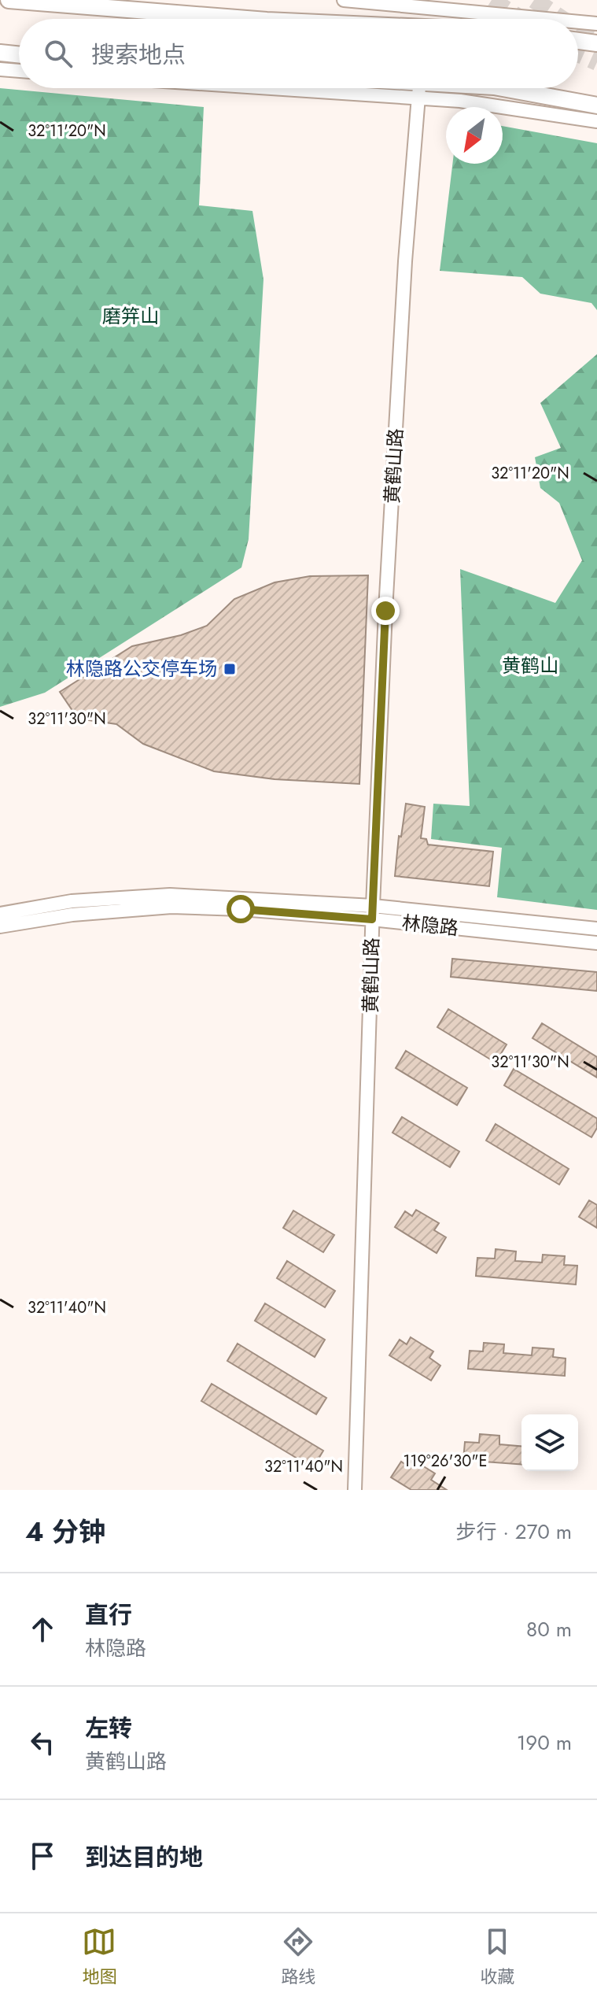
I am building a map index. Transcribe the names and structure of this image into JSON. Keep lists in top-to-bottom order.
{
  "streets": {
    "street": ["黄鹤山路", "林隐路"]
  },
  "crossings": [
    ["黄鹤山路", "林隐路"]
  ],
  "parks": ["磨笄山", "黄鹤山"],
  "places": {
    "transit": ["林隐路公交停车场"]
  },
  "north": "bottom left",
  "page": {
    "search": "搜索地点",
    "heading": ["4 分钟", "步行 · 270 m"],
    "list": [
      ["直行", "林隐路", "80 m"],
      ["左转", "黄鹤山路", "190 m"],
      "到达目的地"
    ],
    "nav": ["地图", "路线", "收藏"]
  },
  "coordinates": [
    "32°11'20\"N",
    "32°11'30\"N",
    "32°11'40\"N",
    "119°26'30\"E"
  ]
}
